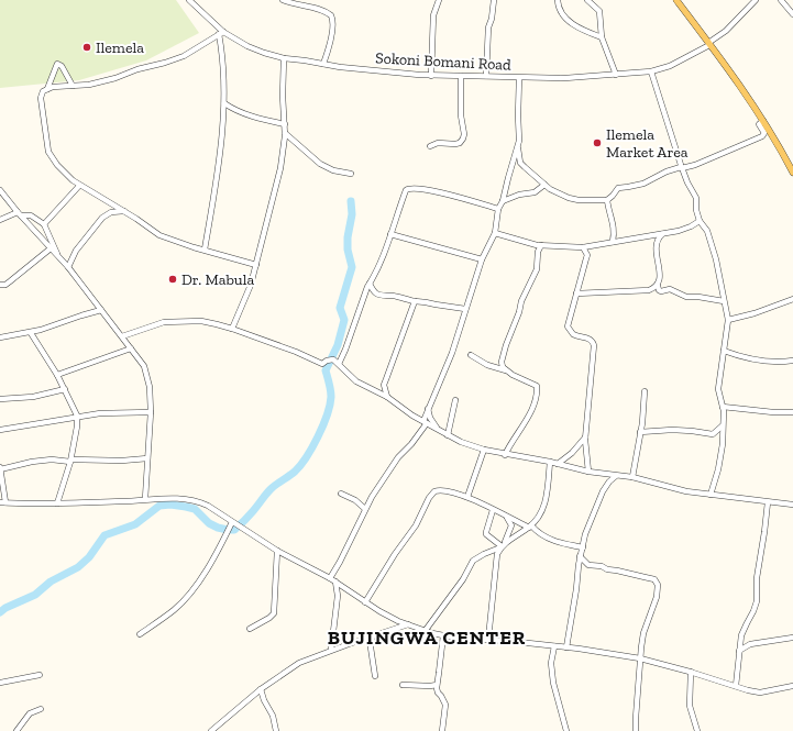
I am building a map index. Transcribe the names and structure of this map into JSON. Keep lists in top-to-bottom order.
{
  "streets": {
    "street": ["Sokoni Bomani Road"]
  },
  "districts": ["BUJINGWA CENTER"],
  "places": ["Ilemela", "Ilemela Market Area", "Dr. Mabula"]
}
